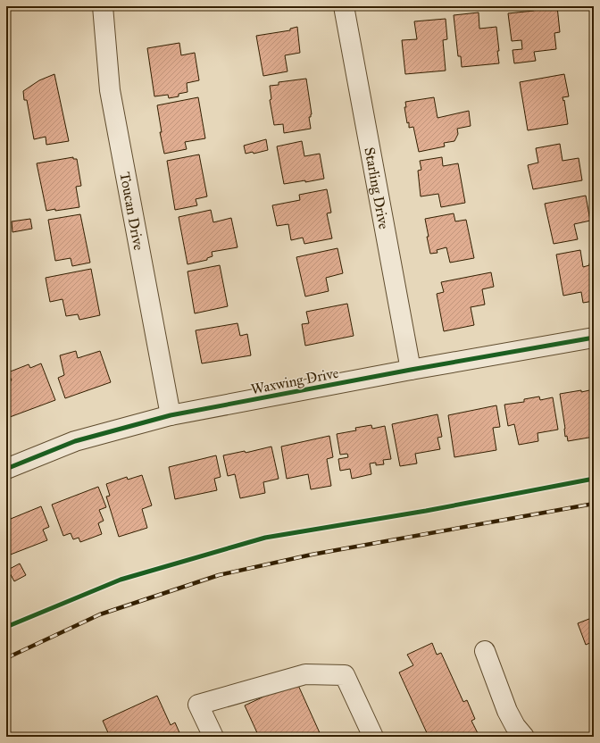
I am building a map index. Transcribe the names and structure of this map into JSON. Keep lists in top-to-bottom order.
{
  "streets": {
    "street": ["Starling Drive", "Toucan Drive", "Waxwing Drive"]
  },
  "crossings": [
    ["Starling Drive", "Waxwing Drive"],
    ["Toucan Drive", "Waxwing Drive"]
  ]
}
